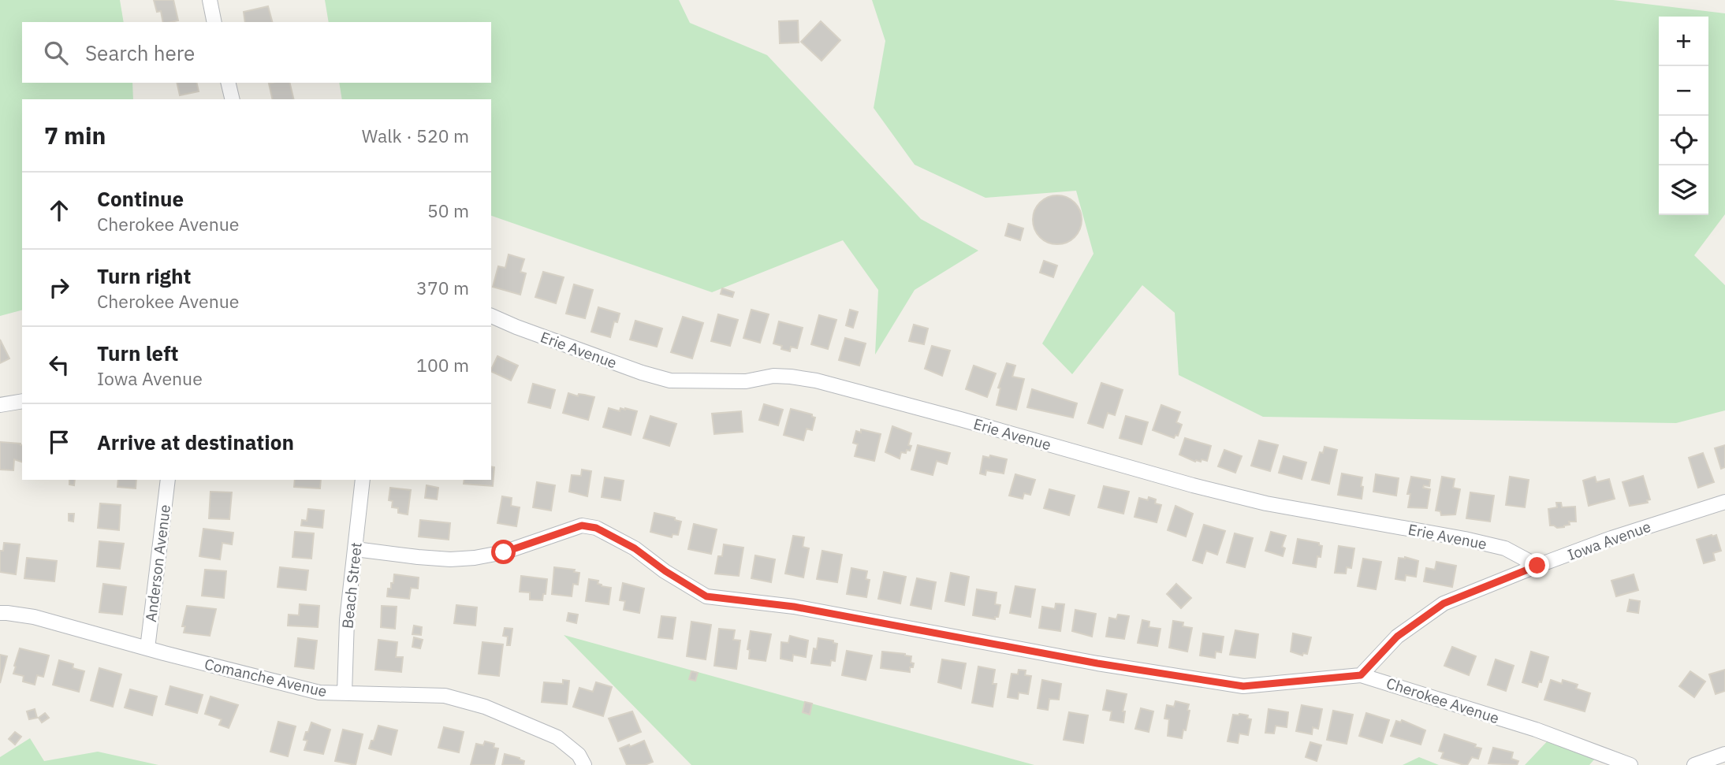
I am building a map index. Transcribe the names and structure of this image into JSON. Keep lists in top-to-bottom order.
{
  "streets": {
    "street": [
      "Erie Avenue",
      "Iowa Avenue",
      "Anderson Avenue",
      "Beach Street",
      "Comanche Avenue",
      "Cherokee Avenue"
    ]
  },
  "crossings": [
    ["Erie Avenue", "Iowa Avenue"],
    ["Iowa Avenue", "Cherokee Avenue"],
    ["Anderson Avenue", "Comanche Avenue"],
    ["Beach Street", "Comanche Avenue"],
    ["Beach Street", "Cherokee Avenue"]
  ],
  "page": {
    "map_buttons": ["+", "−"],
    "search": "Search here",
    "heading": ["7 min", "Walk · 520 m"],
    "list": [
      ["Continue", "Cherokee Avenue", "50 m"],
      ["Turn right", "Cherokee Avenue", "370 m"],
      ["Turn left", "Iowa Avenue", "100 m"],
      "Arrive at destination"
    ]
  }
}
